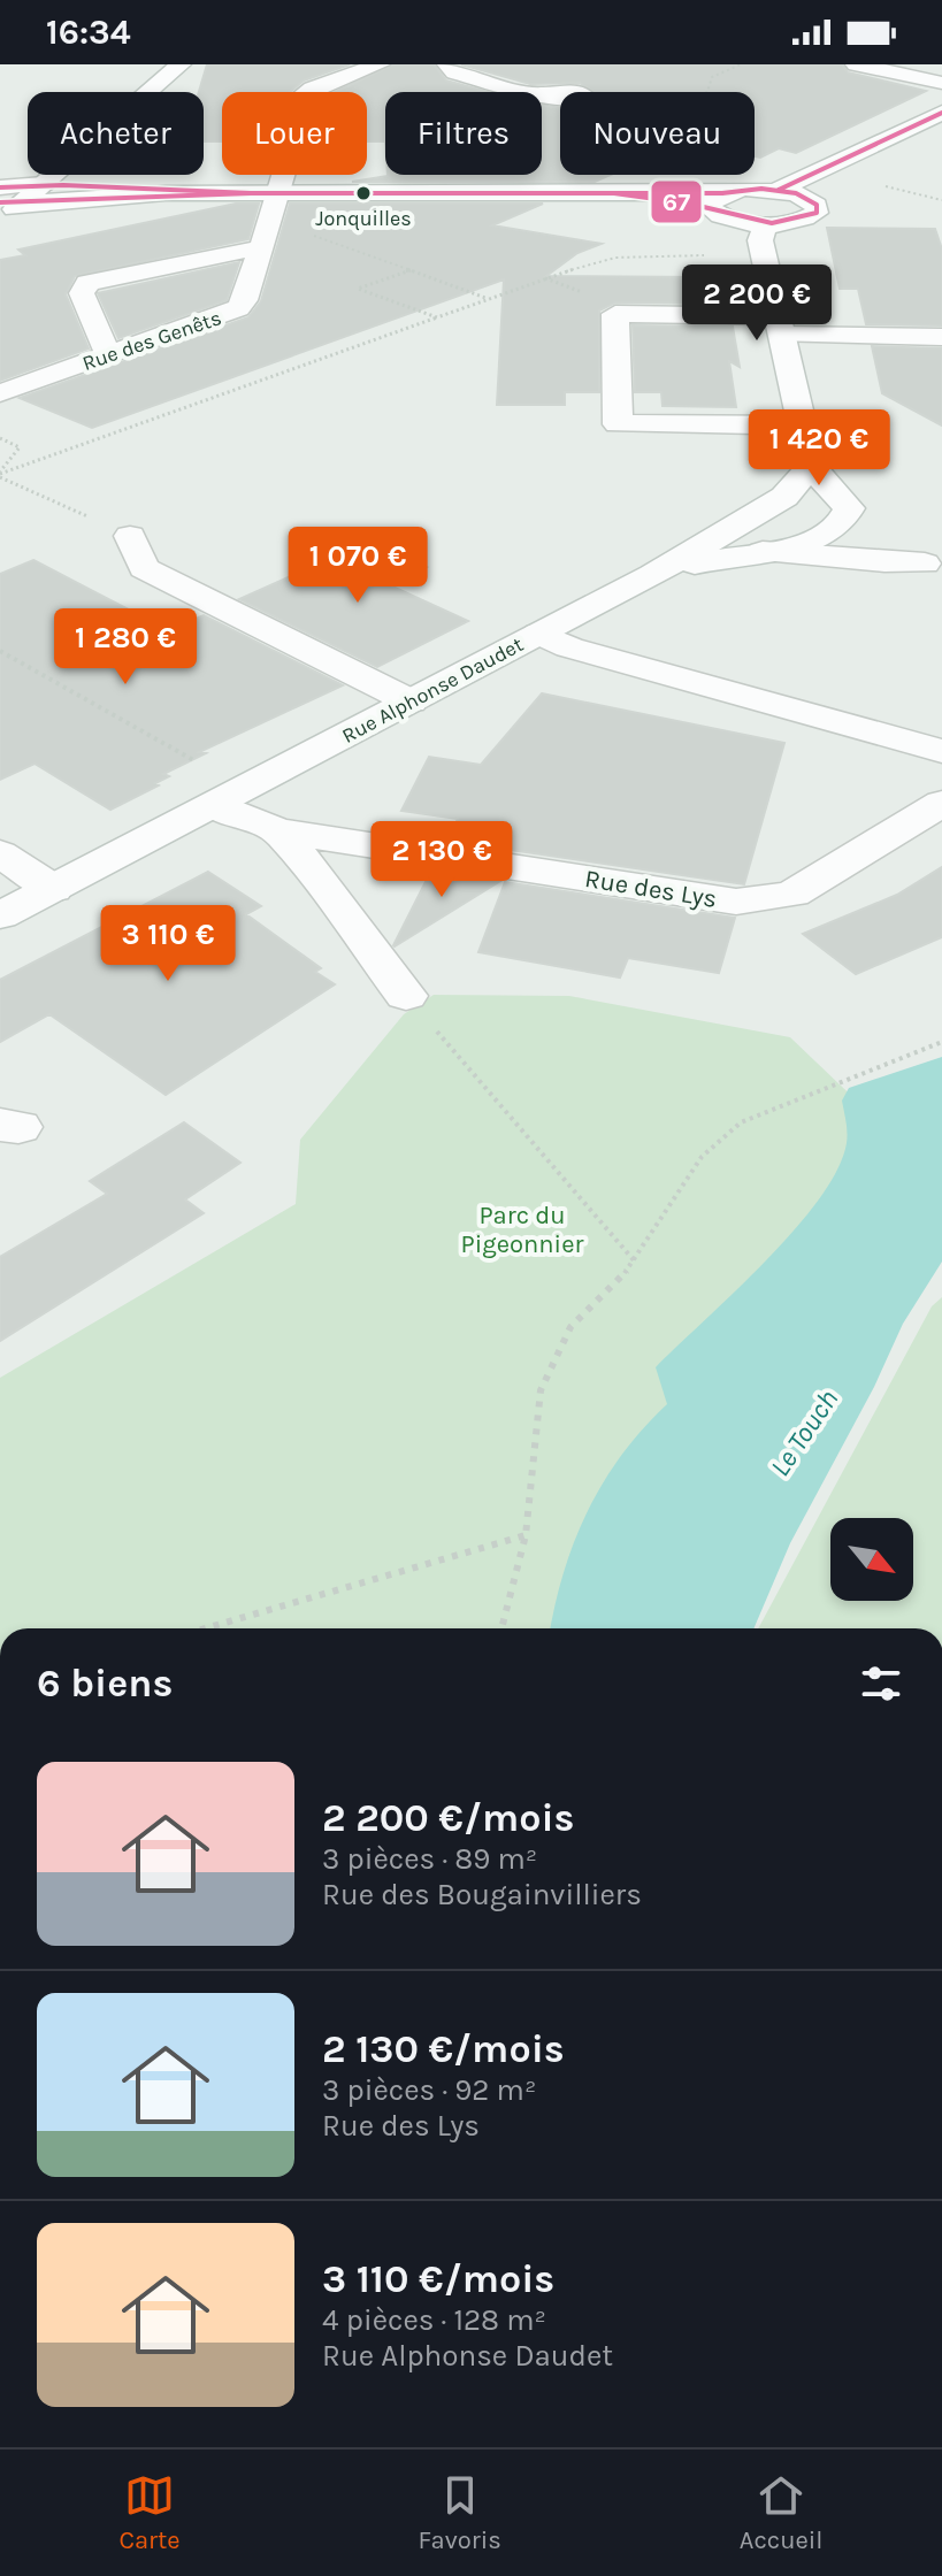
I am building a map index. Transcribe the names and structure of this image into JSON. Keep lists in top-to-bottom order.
{
  "streets": {
    "street": ["Rue des Genêts", "Rue Alphonse Daudet", "Rue des Lys"]
  },
  "crossings": [
    ["Rue Alphonse Daudet", "Rue des Lys"]
  ],
  "water": ["Le Touch"],
  "parks": ["Parc du Pigeonnier"],
  "places": ["Jonquilles"],
  "lines": ["transit line 67"],
  "north": "bottom right",
  "page": {
    "status": "16:34",
    "chip": [
      "Acheter",
      "Louer",
      "Filtres",
      "Nouveau"
    ],
    "price": [
      "2 200 €",
      "1 420 €",
      "1 070 €",
      "1 280 €",
      "2 130 €",
      "3 110 €"
    ],
    "heading": "6 biens",
    "list": [
      {
        "name": "2 200 €/mois",
        "note": "3 pièces · 89 m² · Rue des Bougainvilliers"
      },
      {
        "name": "2 130 €/mois",
        "note": "3 pièces · 92 m² · Rue des Lys"
      },
      {
        "name": "3 110 €/mois",
        "note": "4 pièces · 128 m² · Rue Alphonse Daudet"
      }
    ],
    "tabs": ["Carte", "Favoris", "Accueil"]
  }
}
